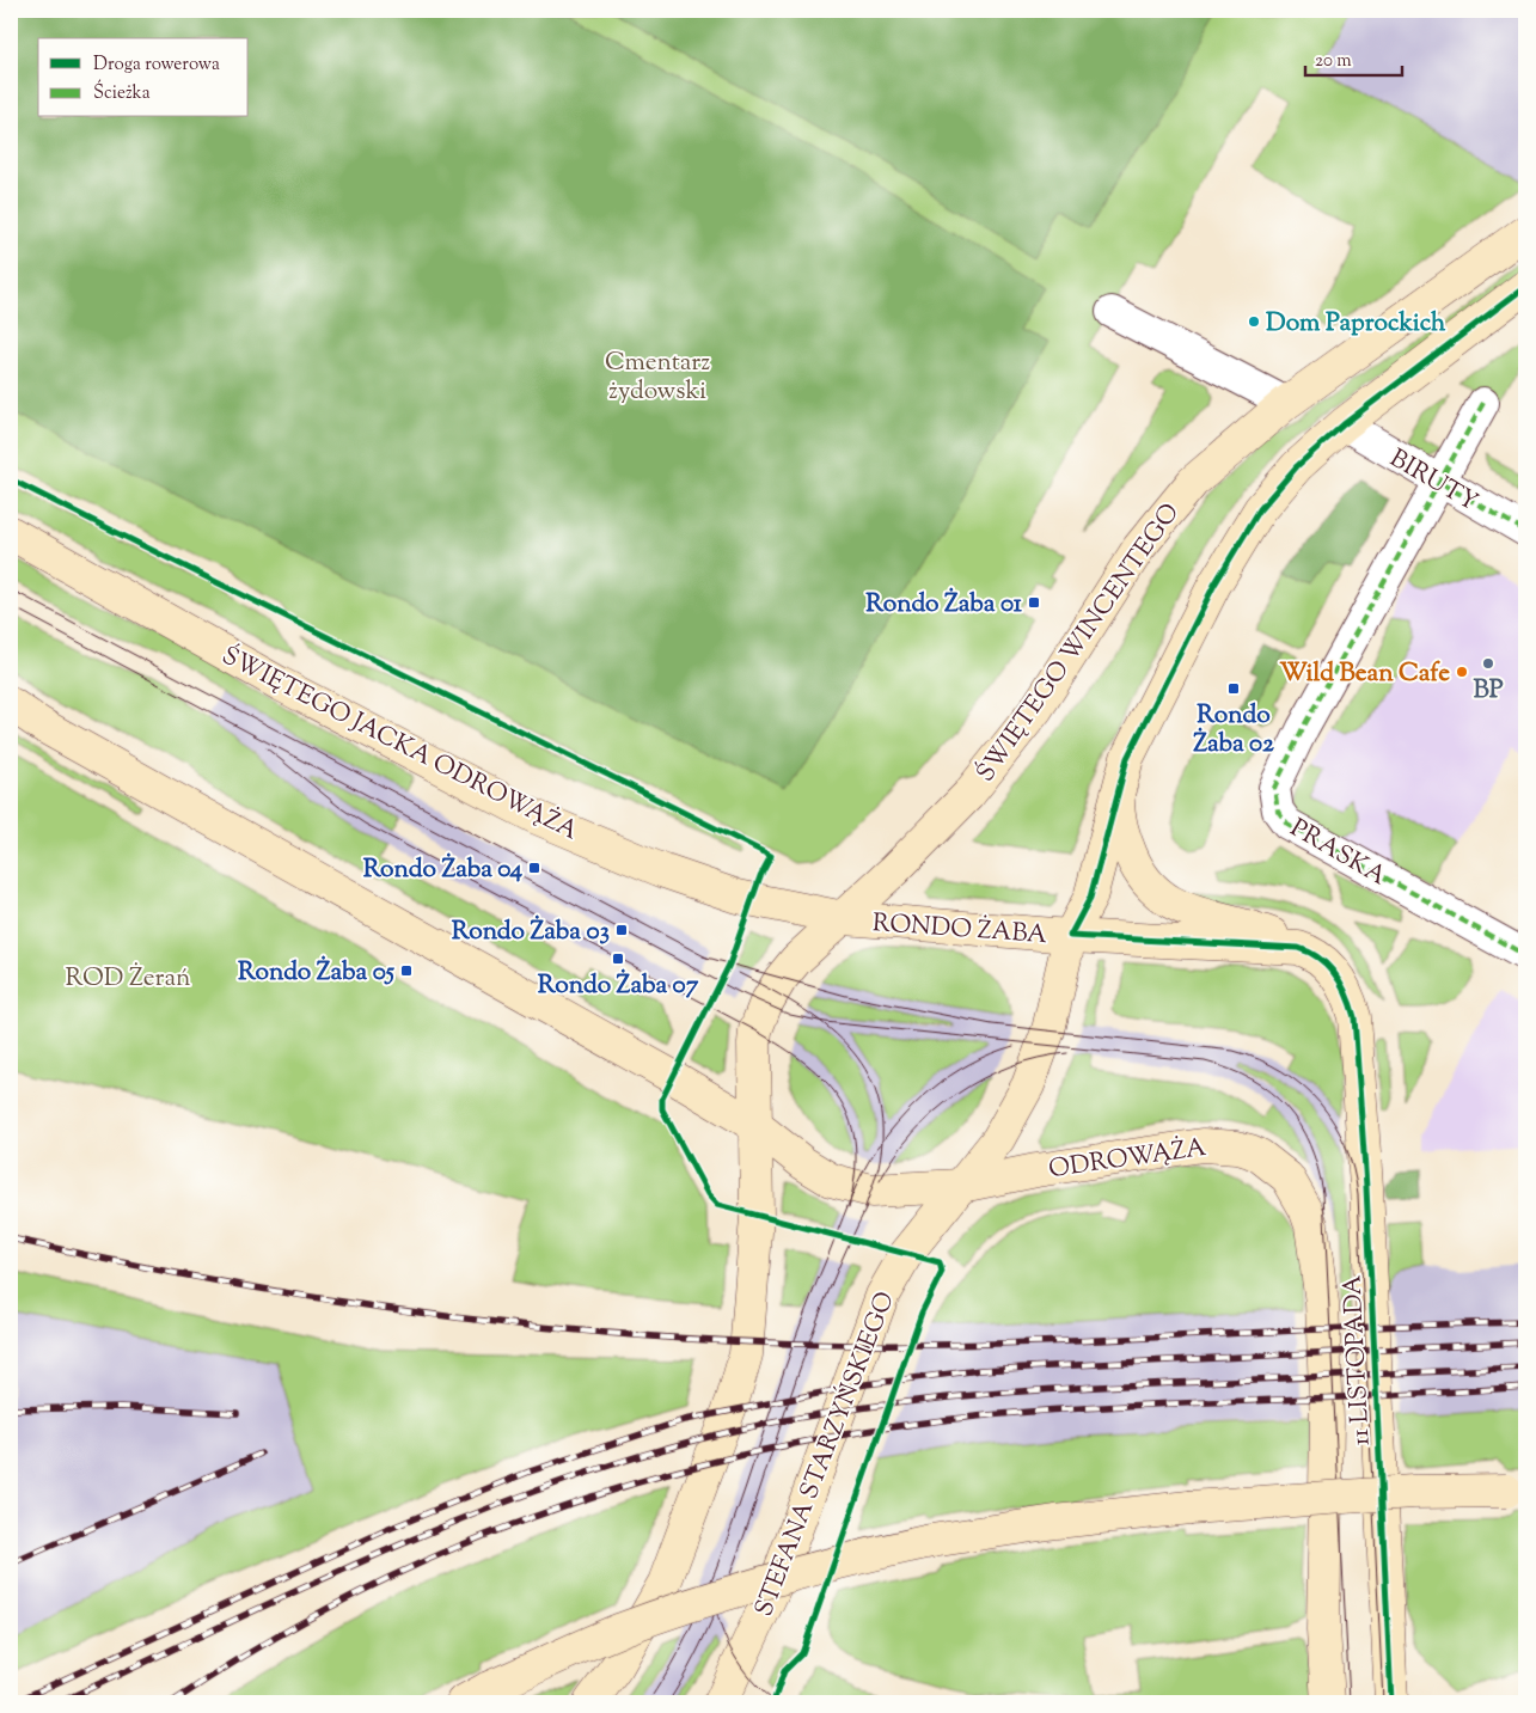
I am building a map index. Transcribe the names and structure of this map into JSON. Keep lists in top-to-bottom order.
{
  "streets": {
    "main road": [
      "ŚWIĘTEGO WINCENTEGO",
      "ŚWIĘTEGO JACKA ODROWĄŻA",
      "RONDO ŻABA",
      "ODROWĄŻA",
      "11 LISTOPADA",
      "STEFANA STARZYŃSKIEGO"
    ],
    "street": ["BIRUTY", "PRASKA"]
  },
  "crossings": [
    ["BIRUTY", "PRASKA"],
    ["ŚWIĘTEGO WINCENTEGO", "ŚWIĘTEGO JACKA ODROWĄŻA"],
    ["ŚWIĘTEGO WINCENTEGO", "RONDO ŻABA"],
    ["ŚWIĘTEGO JACKA ODROWĄŻA", "RONDO ŻABA"],
    ["RONDO ŻABA", "ODROWĄŻA"],
    ["RONDO ŻABA", "STEFANA STARZYŃSKIEGO"],
    ["ODROWĄŻA", "11 LISTOPADA"],
    ["ODROWĄŻA", "STEFANA STARZYŃSKIEGO"]
  ],
  "parks": ["Cmentarz żydowski", "ROD Żerań"],
  "places": {
    "other": ["Dom Paprockich", "BP", "Wild Bean Cafe"],
    "transit": [
      "Rondo Żaba 01",
      "Rondo Żaba 02",
      "Rondo Żaba 04",
      "Rondo Żaba 03",
      "Rondo Żaba 07",
      "Rondo Żaba 05"
    ]
  },
  "legend": ["Droga rowerowa", "Ścieżka"],
  "scale_bar": "20 m"
}
